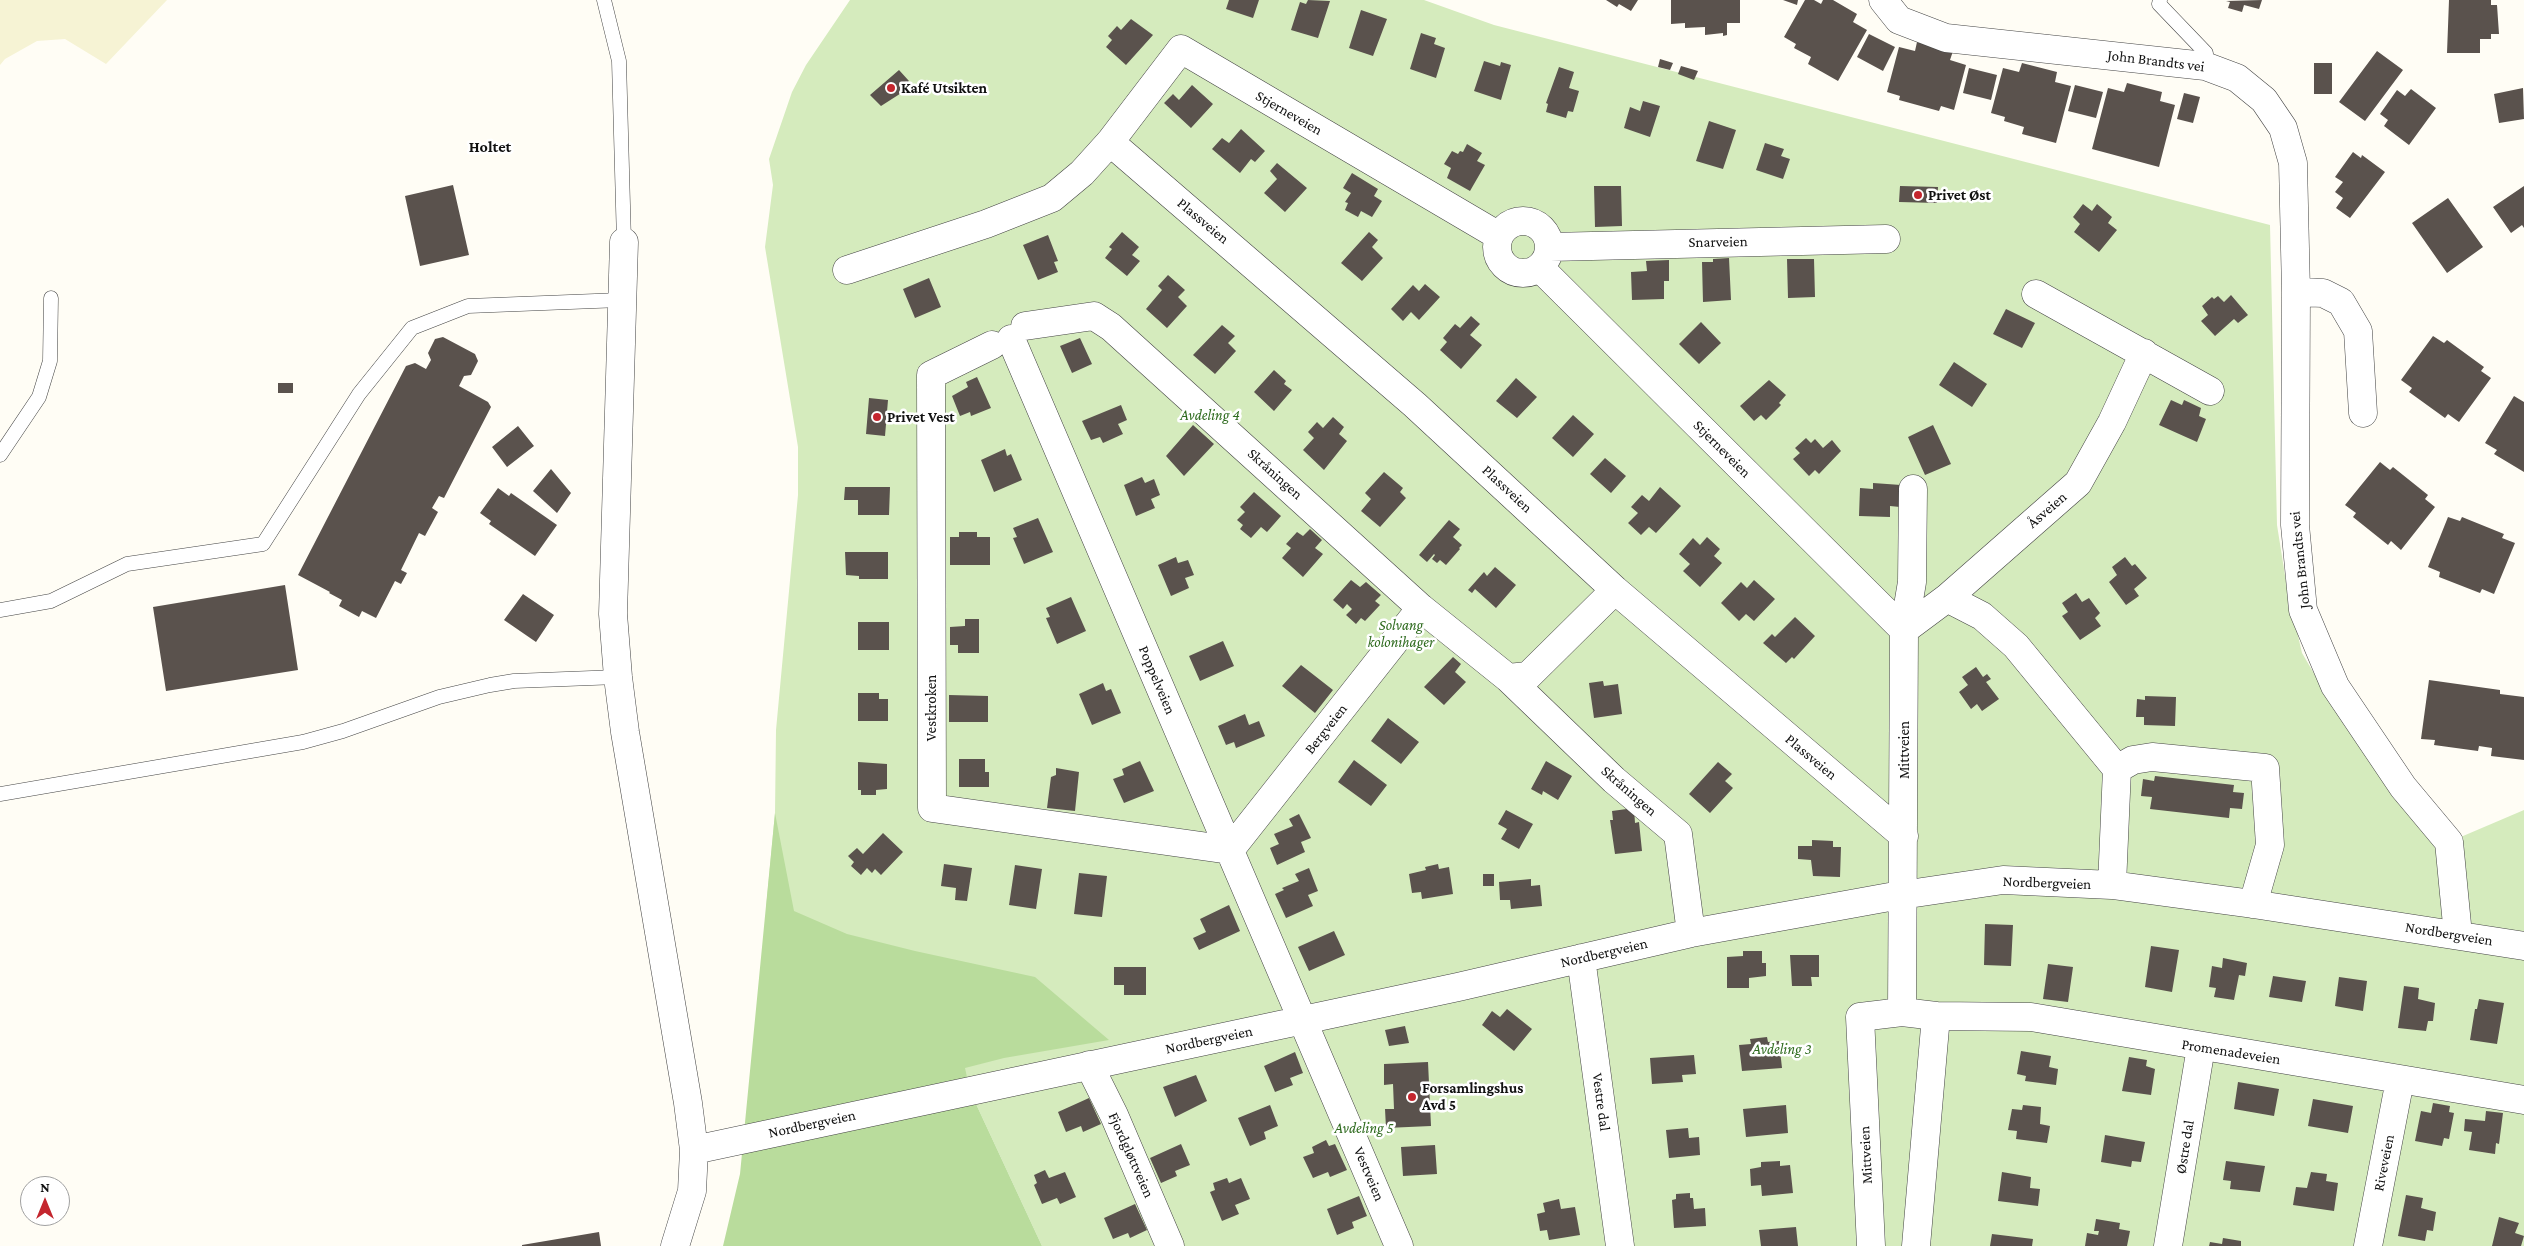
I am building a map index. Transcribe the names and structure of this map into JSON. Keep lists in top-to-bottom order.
{
  "streets": {
    "street": [
      "John Brandts vei",
      "Stjerneveien",
      "Plassveien",
      "Snarveien",
      "Skråningen",
      "Åsveien",
      "Poppelveien",
      "Vestkroken",
      "Bergveien",
      "Mittveien",
      "Nordbergveien",
      "Promenadeveien",
      "Vestre dal",
      "Østre dal",
      "Fjordgløttveien",
      "Riveveien",
      "Vestveien"
    ]
  },
  "crossings": [
    ["John Brandts vei", "Nordbergveien"],
    ["Stjerneveien", "Plassveien"],
    ["Stjerneveien", "Snarveien"],
    ["Stjerneveien", "Åsveien"],
    ["Stjerneveien", "Mittveien"],
    ["Plassveien", "Mittveien"],
    ["Skråningen", "Poppelveien"],
    ["Skråningen", "Vestkroken"],
    ["Skråningen", "Bergveien"],
    ["Skråningen", "Nordbergveien"],
    ["Åsveien", "Mittveien"],
    ["Poppelveien", "Vestkroken"],
    ["Poppelveien", "Bergveien"],
    ["Poppelveien", "Nordbergveien"],
    ["Poppelveien", "Vestveien"],
    ["Vestkroken", "Bergveien"],
    ["Mittveien", "Nordbergveien"],
    ["Mittveien", "Promenadeveien"],
    ["Nordbergveien", "Vestre dal"],
    ["Nordbergveien", "Fjordgløttveien"],
    ["Nordbergveien", "Vestveien"],
    ["Promenadeveien", "Østre dal"],
    ["Promenadeveien", "Riveveien"]
  ],
  "districts": ["Holtet"],
  "parks": [
    "Avdeling 4",
    "Solvang kolonihager",
    "Avdeling 3",
    "Avdeling 5"
  ],
  "places": [
    "Kafé Utsikten",
    "Privet Øst",
    "Privet Vest",
    "Forsamlingshus Avd 5"
  ],
  "north": "top"
}
